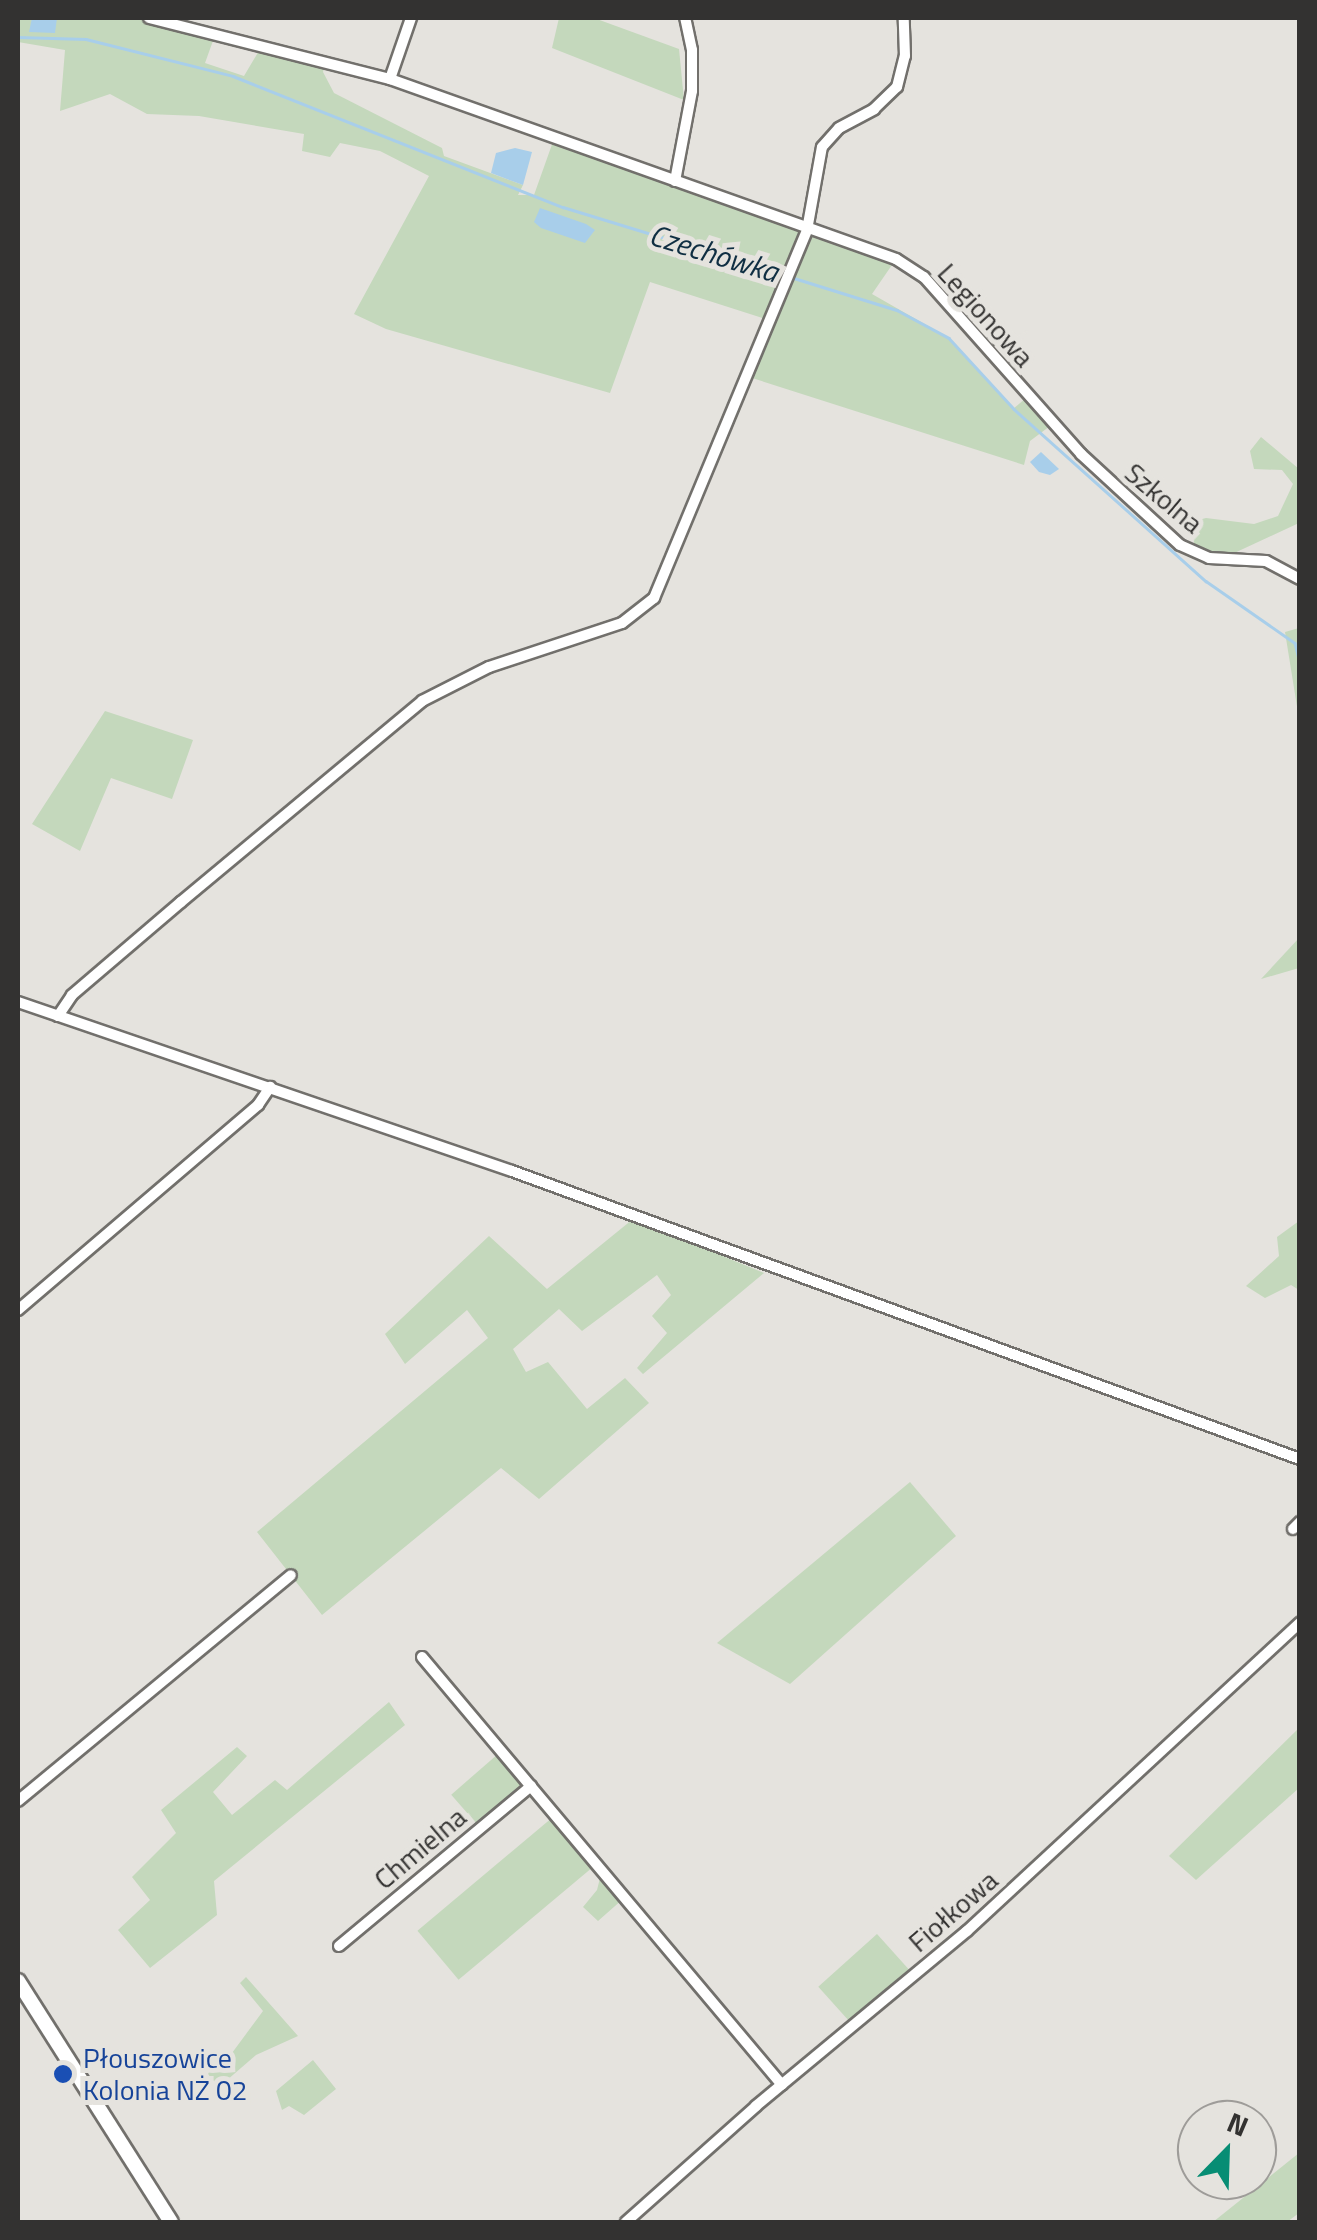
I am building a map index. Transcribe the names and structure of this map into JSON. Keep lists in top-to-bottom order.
{
  "streets": {
    "street": [
      "Legionowa",
      "Szkolna",
      "Chmielna",
      "Fiołkowa"
    ]
  },
  "crossings": [
    ["Legionowa", "Szkolna"]
  ],
  "water": ["Czechówka"],
  "places": ["Płouszowice Kolonia NŻ 02"],
  "north": "top right"
}
